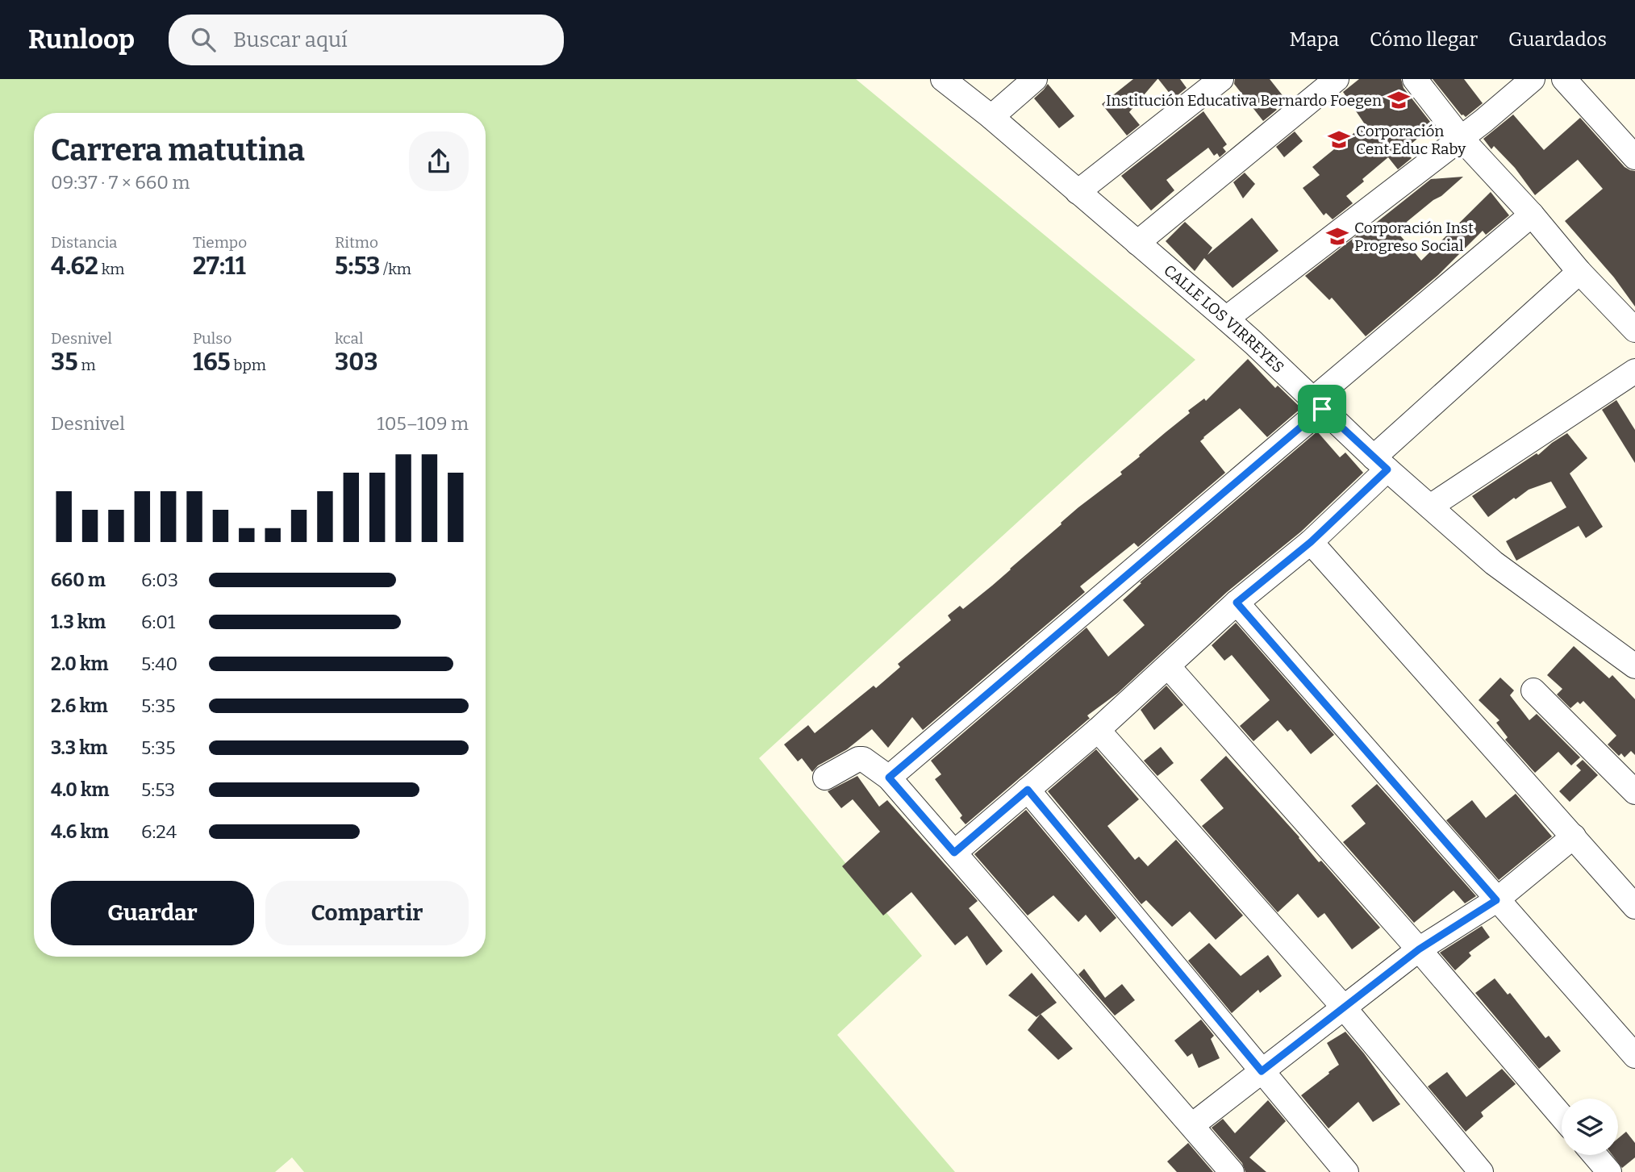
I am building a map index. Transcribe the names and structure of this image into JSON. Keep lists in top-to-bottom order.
{
  "streets": {
    "street": ["CALLE LOS VIRREYES"]
  },
  "places": {
    "school or university": ["Institución Educativa Bernardo Foegen", "Corporación Cent Educ Raby", "Corporación Inst Progreso Social"]
  },
  "page": {
    "header": "Runloop",
    "search": "Buscar aquí",
    "nav": ["Mapa", "Cómo llegar", "Guardados"],
    "heading": ["Carrera matutina", "09:37 · 7 × 660 m"],
    "stats": [
      ["Distancia", "4.62 km"],
      ["Tiempo", "27:11"],
      ["Ritmo", "5:53 /km"],
      ["Desnivel", "35 m"],
      ["Pulso", "165 bpm"],
      ["kcal", "303"]
    ],
    "chart": ["Desnivel", "105–109 m"],
    "list": [
      {
        "name": "660 m",
        "note": "6:03"
      },
      {
        "name": "1.3 km",
        "note": "6:01"
      },
      {
        "name": "2.0 km",
        "note": "5:40"
      },
      {
        "name": "2.6 km",
        "note": "5:35"
      },
      {
        "name": "3.3 km",
        "note": "5:35"
      },
      {
        "name": "4.0 km",
        "note": "5:53"
      },
      {
        "name": "4.6 km",
        "note": "6:24"
      }
    ],
    "buttons": ["Guardar", "Compartir"]
  }
}
